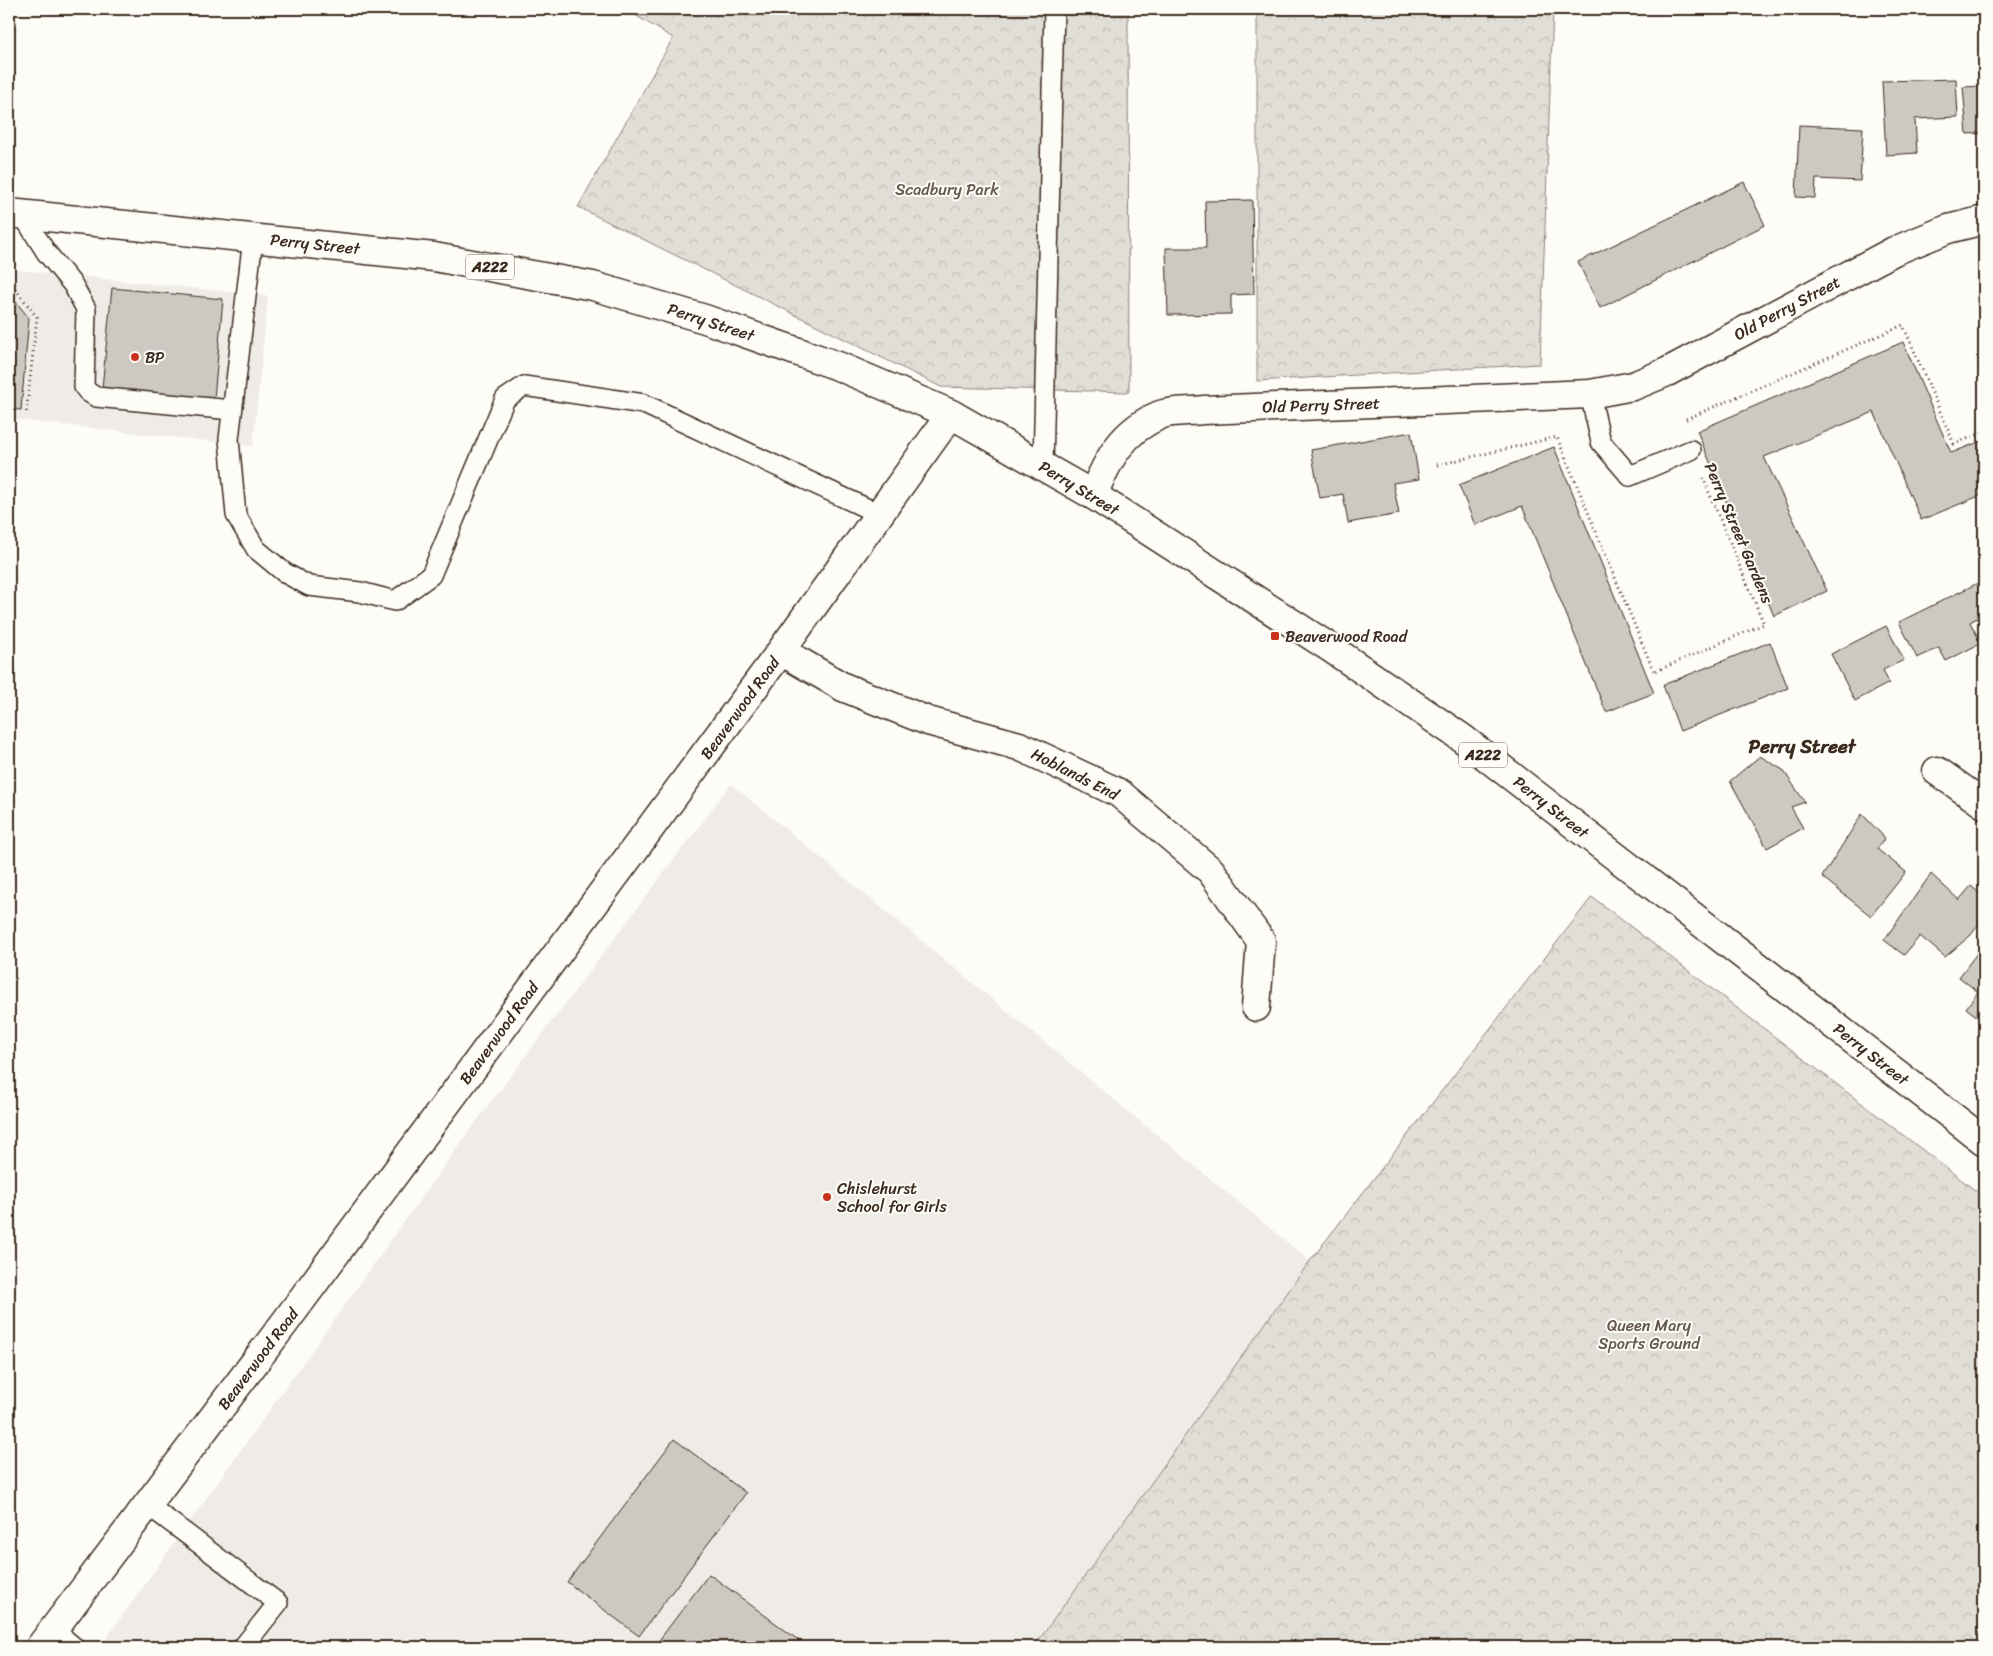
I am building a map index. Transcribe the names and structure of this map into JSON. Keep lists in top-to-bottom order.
{
  "streets": {
    "street": [
      "Perry Street",
      "A222",
      "Old Perry Street",
      "Beaverwood Road",
      "Hoblands End"
    ],
    "path": ["Perry Street Gardens"]
  },
  "crossings": [
    ["Perry Street", "Old Perry Street"],
    ["Perry Street", "Beaverwood Road"],
    ["Beaverwood Road", "Hoblands End"]
  ],
  "districts": ["Perry Street"],
  "parks": ["Scadbury Park", "Queen Mary Sports Ground"],
  "places": {
    "other": ["BP", "Chislehurst School for Girls"],
    "transit": ["Beaverwood Road"]
  }
}
